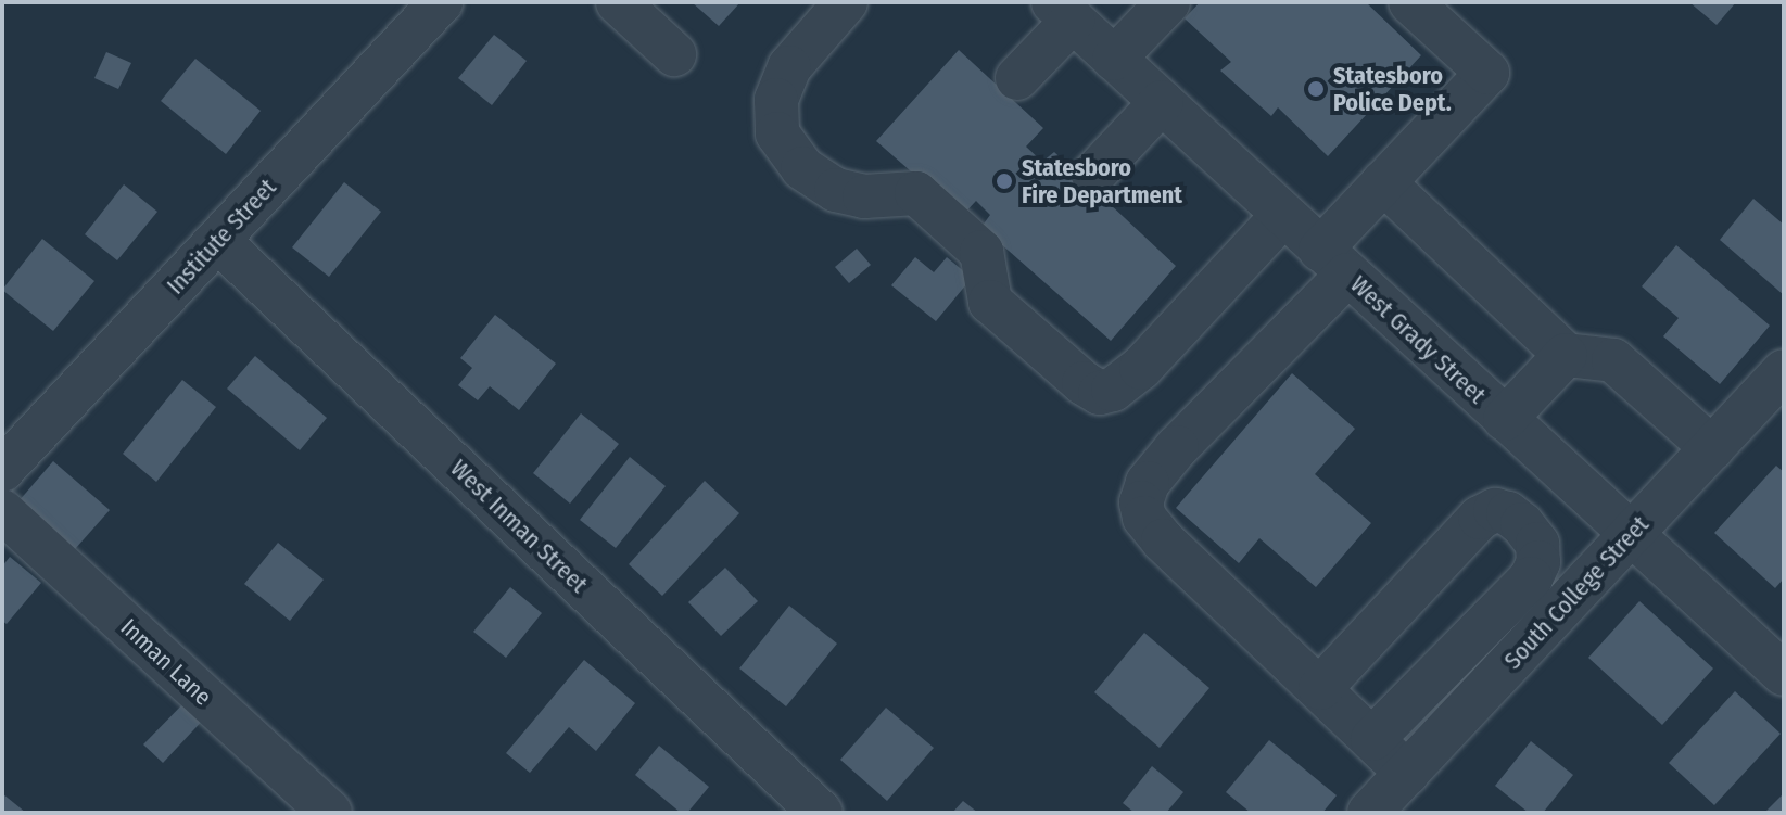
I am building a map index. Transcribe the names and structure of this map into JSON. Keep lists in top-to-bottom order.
{
  "streets": {
    "street": [
      "Institute Street",
      "West Grady Street",
      "West Inman Street",
      "South College Street",
      "Inman Lane"
    ]
  },
  "crossings": [
    ["Institute Street", "West Inman Street"],
    ["West Grady Street", "South College Street"]
  ],
  "places": ["Statesboro Police Dept.", "Statesboro Fire Department"]
}
